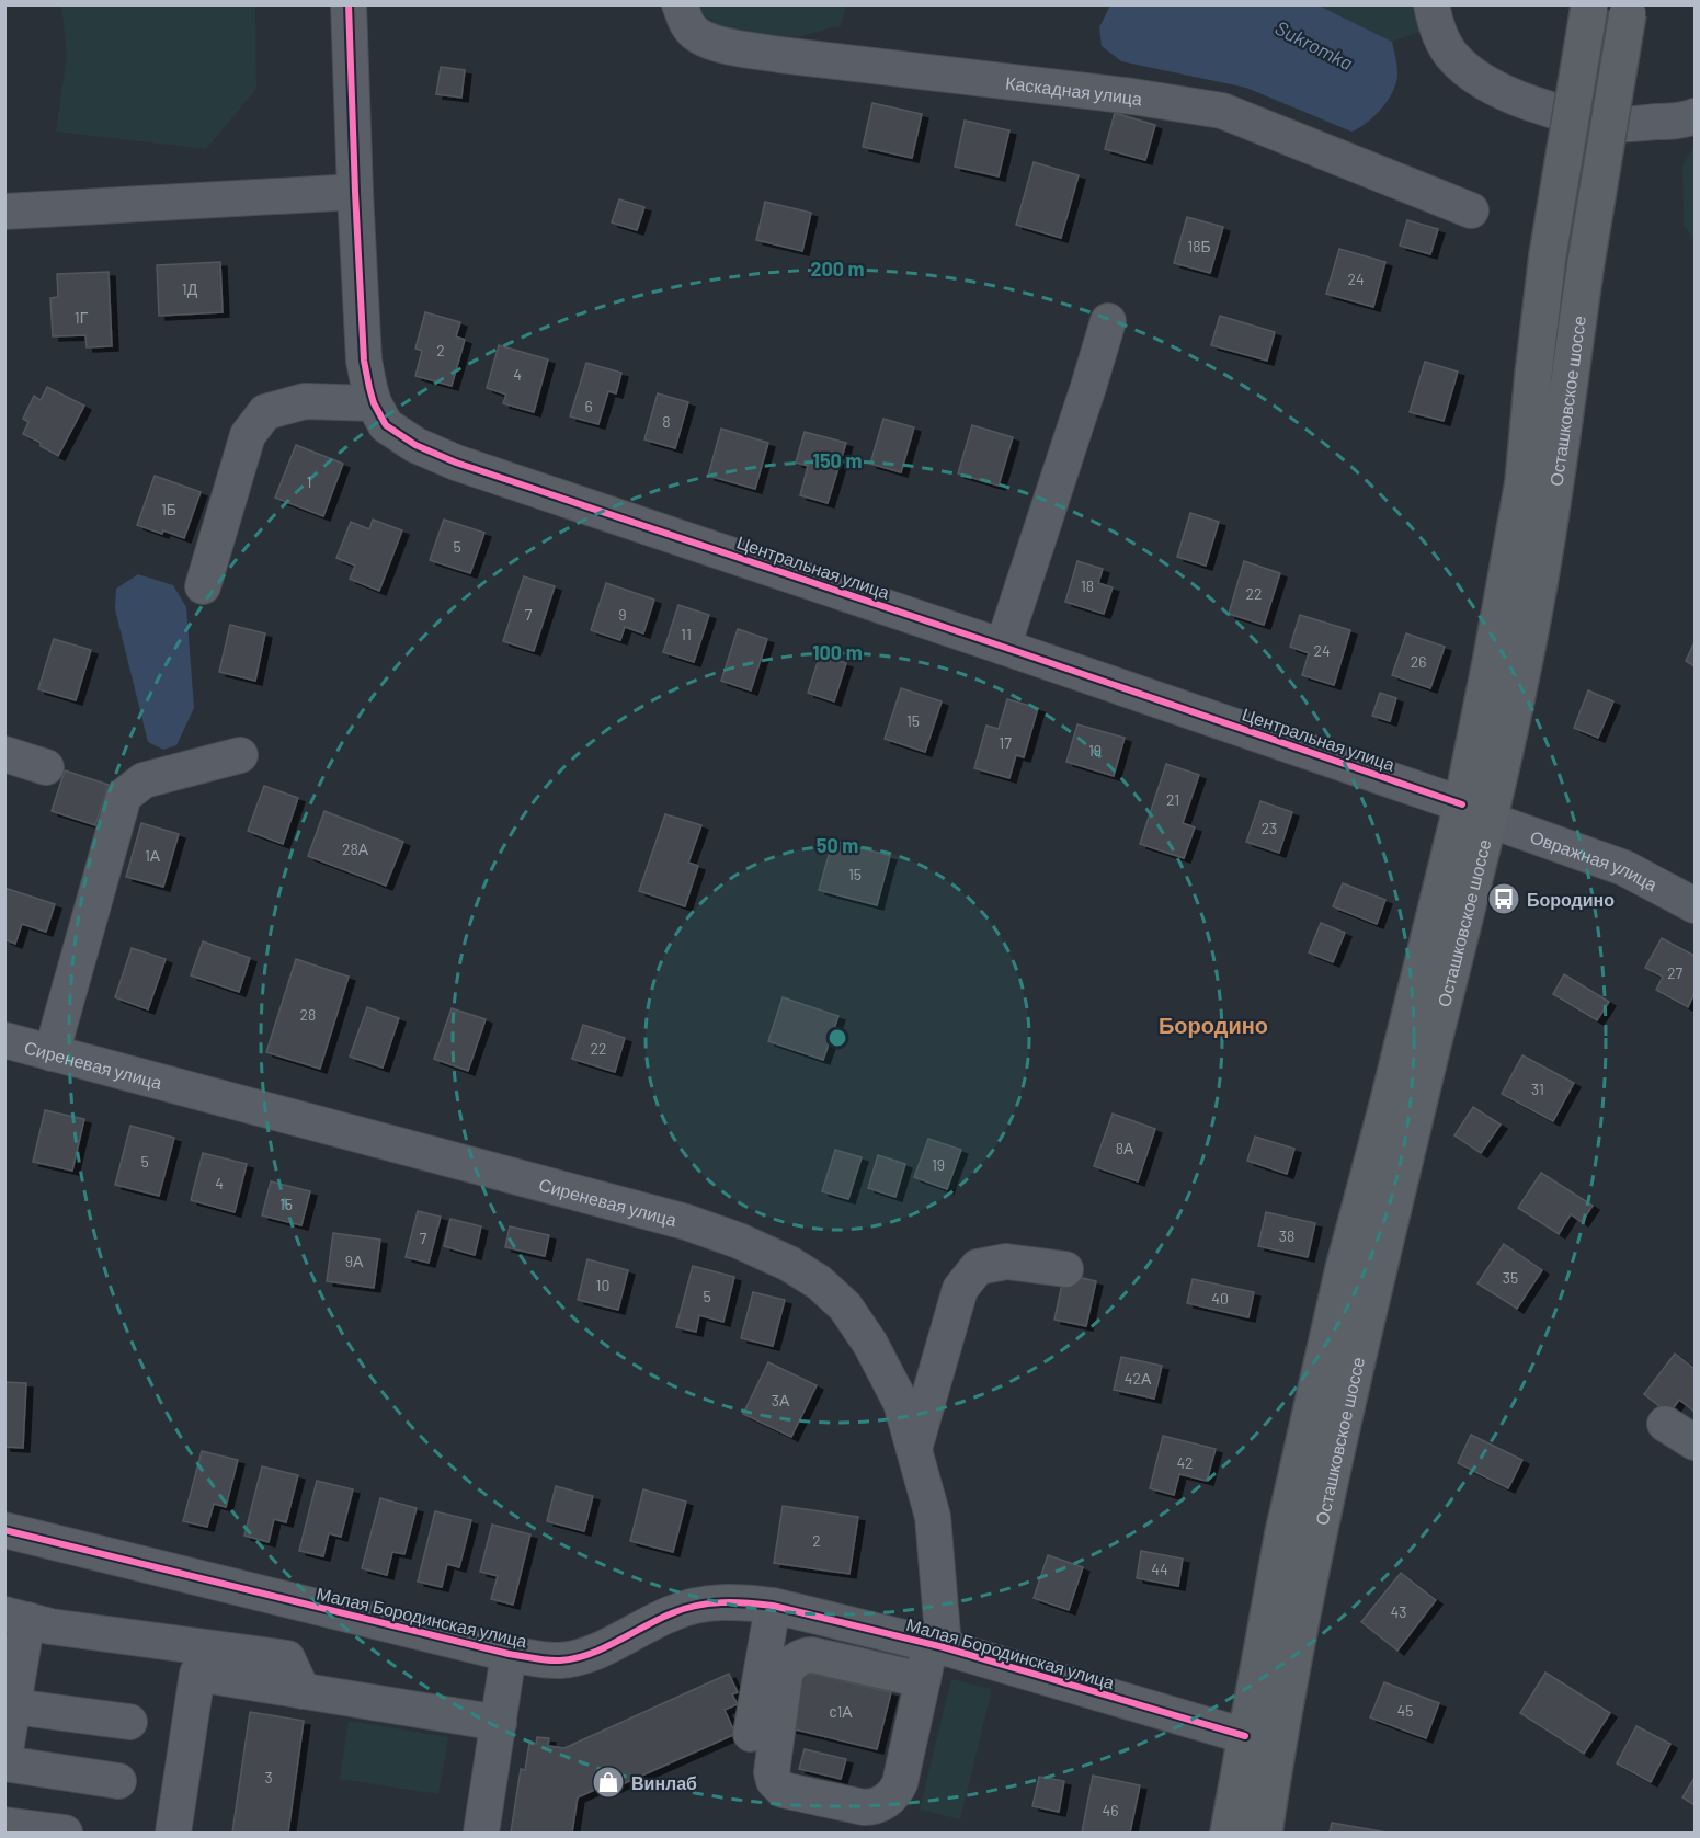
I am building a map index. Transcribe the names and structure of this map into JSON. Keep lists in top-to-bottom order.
{
  "streets": {
    "main road": ["Осташковское шоссе"],
    "street": [
      "Каскадная улица",
      "Центральная улица",
      "Овражная улица",
      "Сиреневая улица",
      "Малая Бородинская улица"
    ]
  },
  "crossings": [
    ["Осташковское шоссе", "Центральная улица"],
    ["Осташковское шоссе", "Овражная улица"],
    ["Осташковское шоссе", "Малая Бородинская улица"],
    ["Центральная улица", "Овражная улица"],
    ["Сиреневая улица", "Малая Бородинская улица"]
  ],
  "districts": ["Бородино"],
  "water": ["Sukromka"],
  "places": {
    "bus stop": ["Бородино"],
    "shop": ["Винлаб"]
  },
  "house_numbers": [
    "18Б",
    "24",
    "1Д",
    "1Г",
    "2",
    "4",
    "6",
    "8",
    "1",
    "1Б",
    "5",
    "18",
    "22",
    "7",
    "9",
    "11",
    "24",
    "26",
    "15",
    "17",
    "19",
    "21",
    "23",
    "28А",
    "1А",
    "15",
    "27",
    "28",
    "22",
    "31",
    "8А",
    "5",
    "19",
    "4",
    "15",
    "38",
    "7",
    "9А",
    "35",
    "10",
    "5",
    "40",
    "42А",
    "3А",
    "42",
    "2",
    "44",
    "43",
    "45",
    "с1А",
    "3",
    "46"
  ],
  "rings": [
    "200 m",
    "150 m",
    "100 m",
    "50 m"
  ]
}
